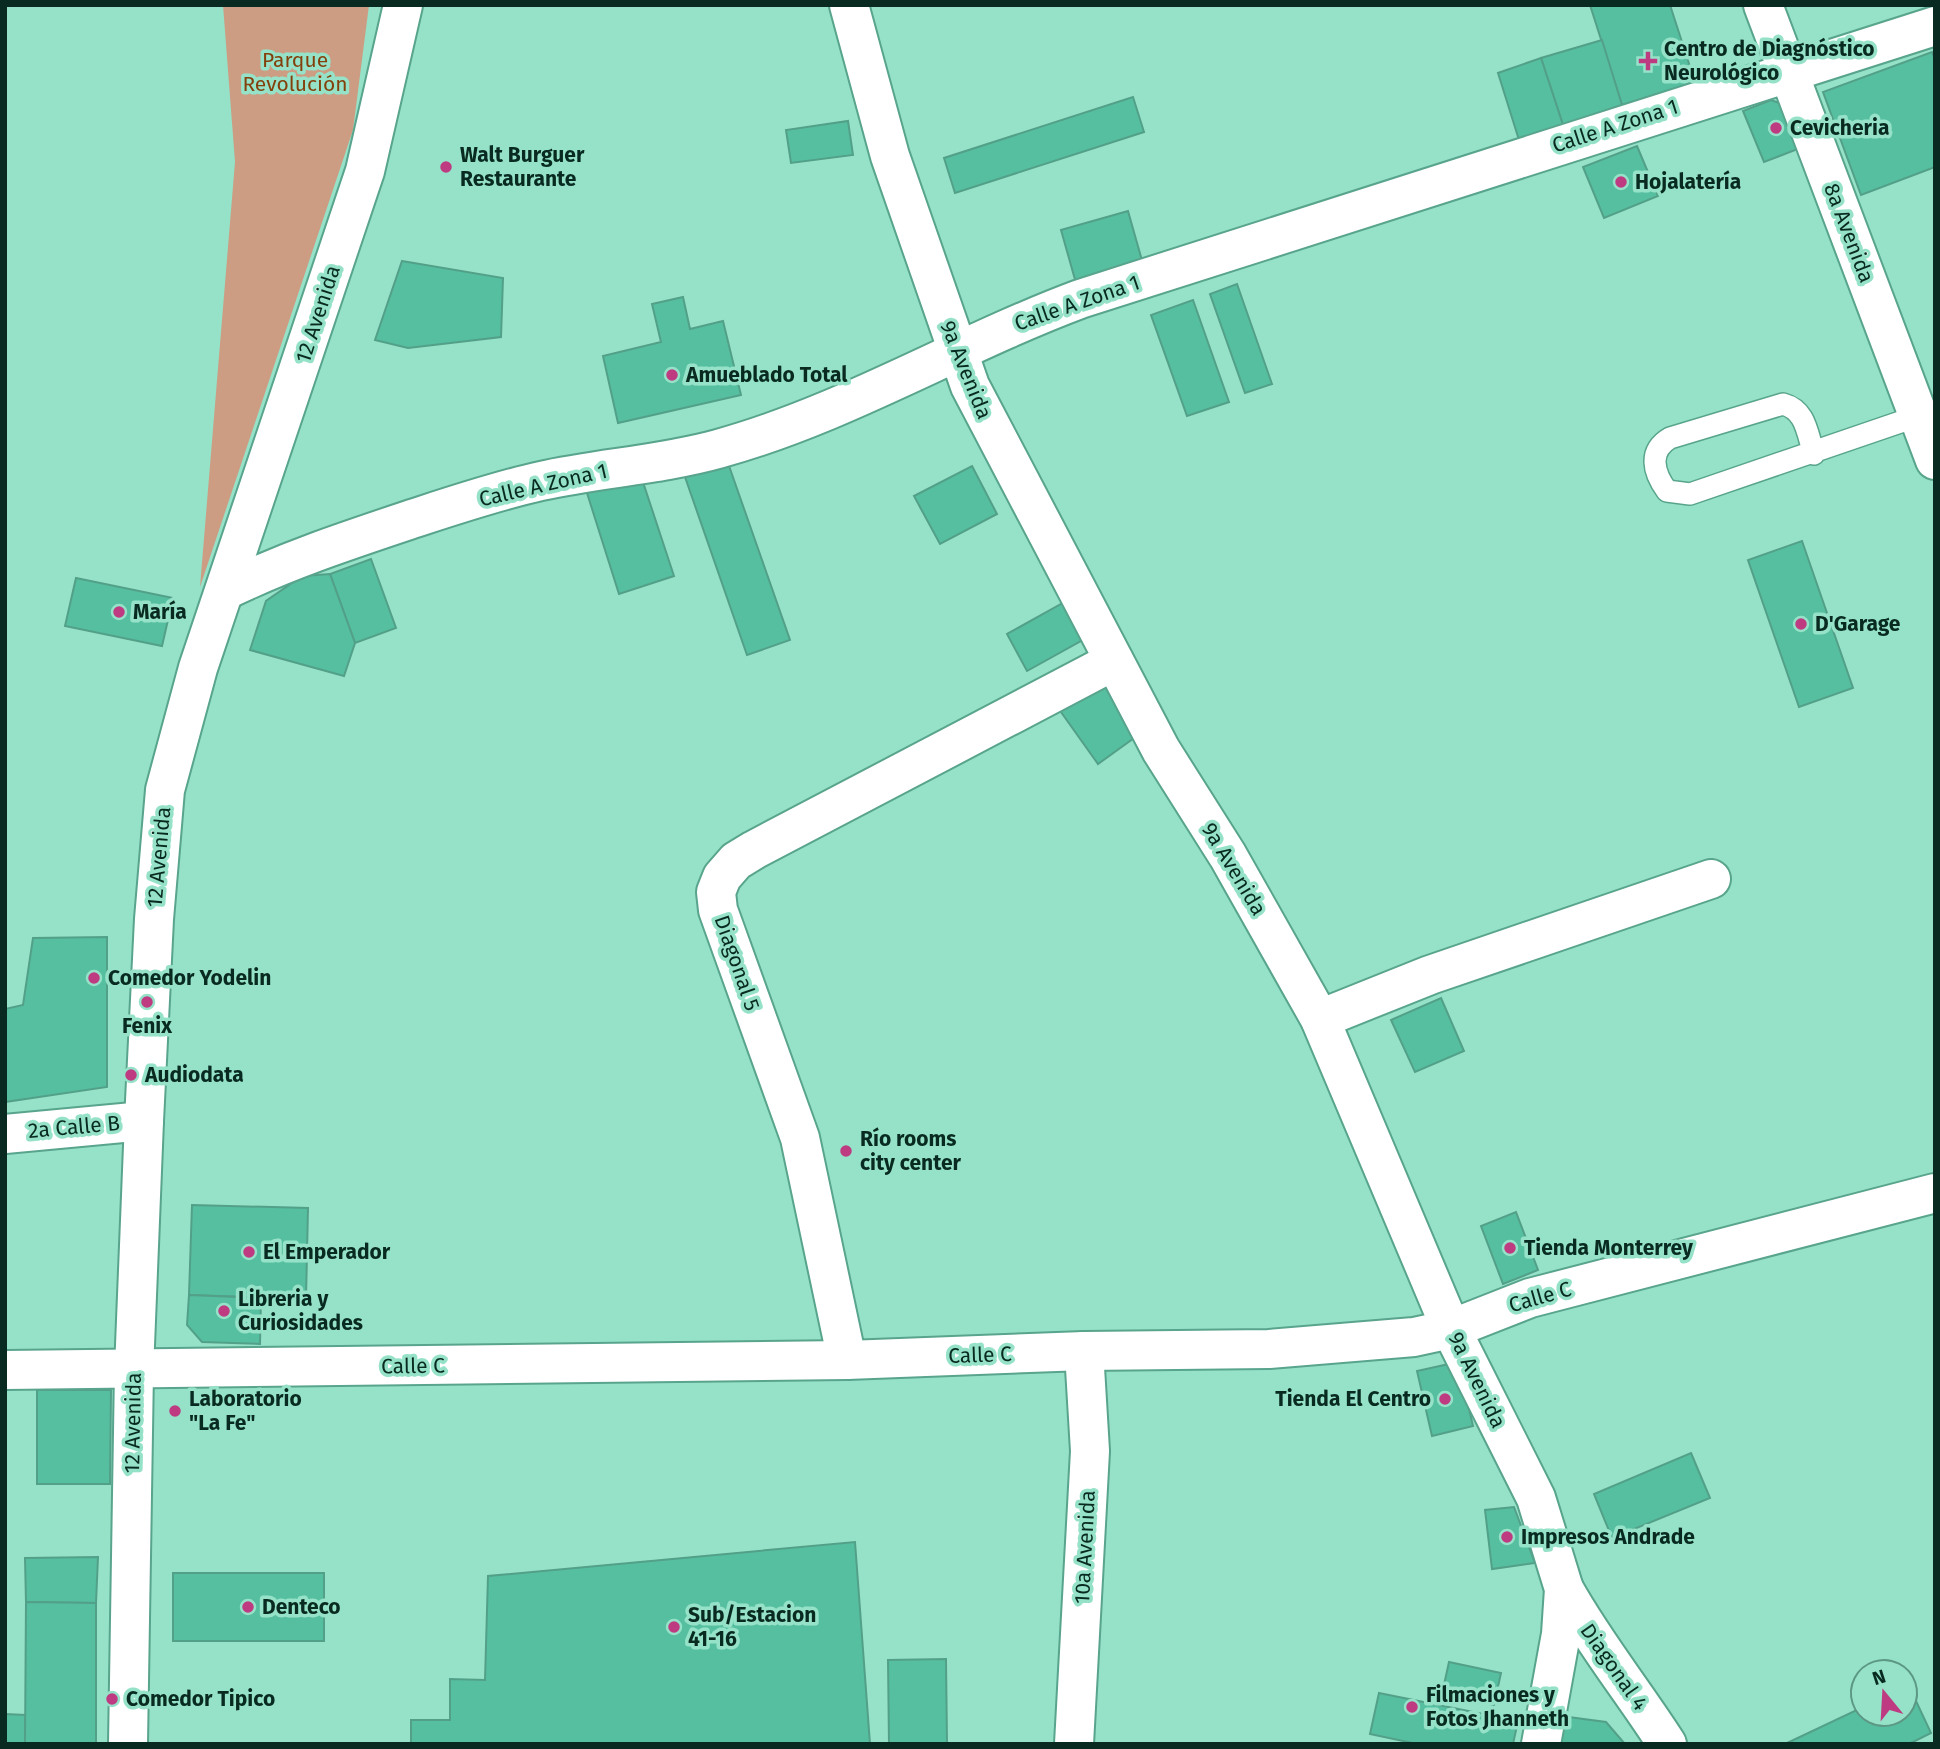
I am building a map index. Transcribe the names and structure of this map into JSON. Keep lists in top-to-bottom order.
{
  "streets": {
    "street": [
      "Calle A Zona 1",
      "8a Avenida",
      "12 Avenida",
      "9a Avenida",
      "Diagonal 5",
      "2a Calle B",
      "Calle C",
      "10a Avenida",
      "Diagonal 4"
    ]
  },
  "crossings": [
    ["Calle A Zona 1", "8a Avenida"],
    ["Calle A Zona 1", "12 Avenida"],
    ["Calle A Zona 1", "9a Avenida"],
    ["12 Avenida", "2a Calle B"],
    ["12 Avenida", "Calle C"],
    ["9a Avenida", "Diagonal 5"],
    ["9a Avenida", "Calle C"],
    ["9a Avenida", "Diagonal 4"],
    ["Diagonal 5", "Calle C"],
    ["Calle C", "10a Avenida"]
  ],
  "parks": ["Parque Revolución"],
  "places": {
    "health": ["Centro de Diagnóstico Neurológico"],
    "other": [
      "Cevicheria",
      "Walt Burguer Restaurante",
      "Hojalatería",
      "Amueblado Total",
      "María",
      "D'Garage",
      "Comedor Yodelin",
      "Fenix",
      "Audiodata",
      "Río rooms city center",
      "Tienda Monterrey",
      "El Emperador",
      "Libreria y Curiosidades",
      "Tienda El Centro",
      "Laboratorio \"La Fe\"",
      "Impresos Andrade",
      "Denteco",
      "Sub/Estacion 41-16",
      "Comedor Tipico",
      "Filmaciones y Fotos Jhanneth"
    ]
  },
  "north": "top"
}
